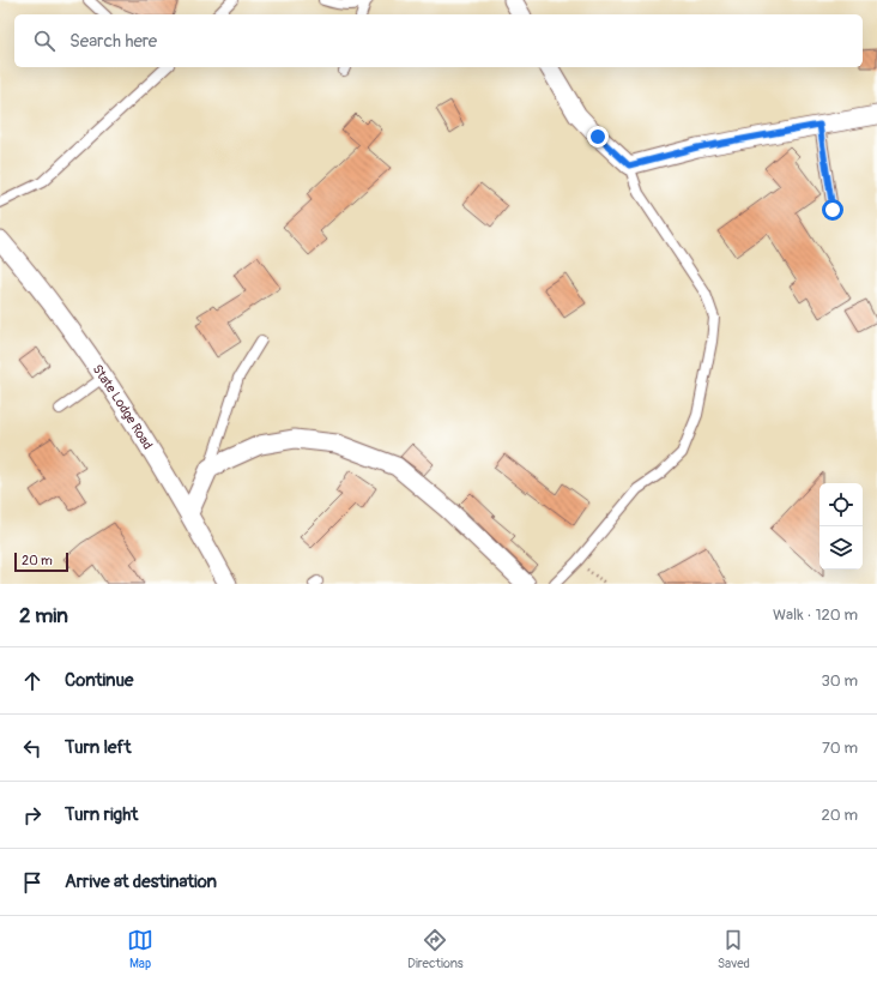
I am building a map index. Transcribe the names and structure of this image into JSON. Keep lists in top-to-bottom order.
{
  "streets": {
    "street": ["State Lodge Road"]
  },
  "scale_bar": "20 m",
  "page": {
    "search": "Search here",
    "scale": "20 m",
    "heading": ["2 min", "Walk · 120 m"],
    "list": [
      ["Continue", "30 m"],
      ["Turn left", "70 m"],
      ["Turn right", "20 m"],
      "Arrive at destination"
    ],
    "nav": ["Map", "Directions", "Saved"]
  }
}
